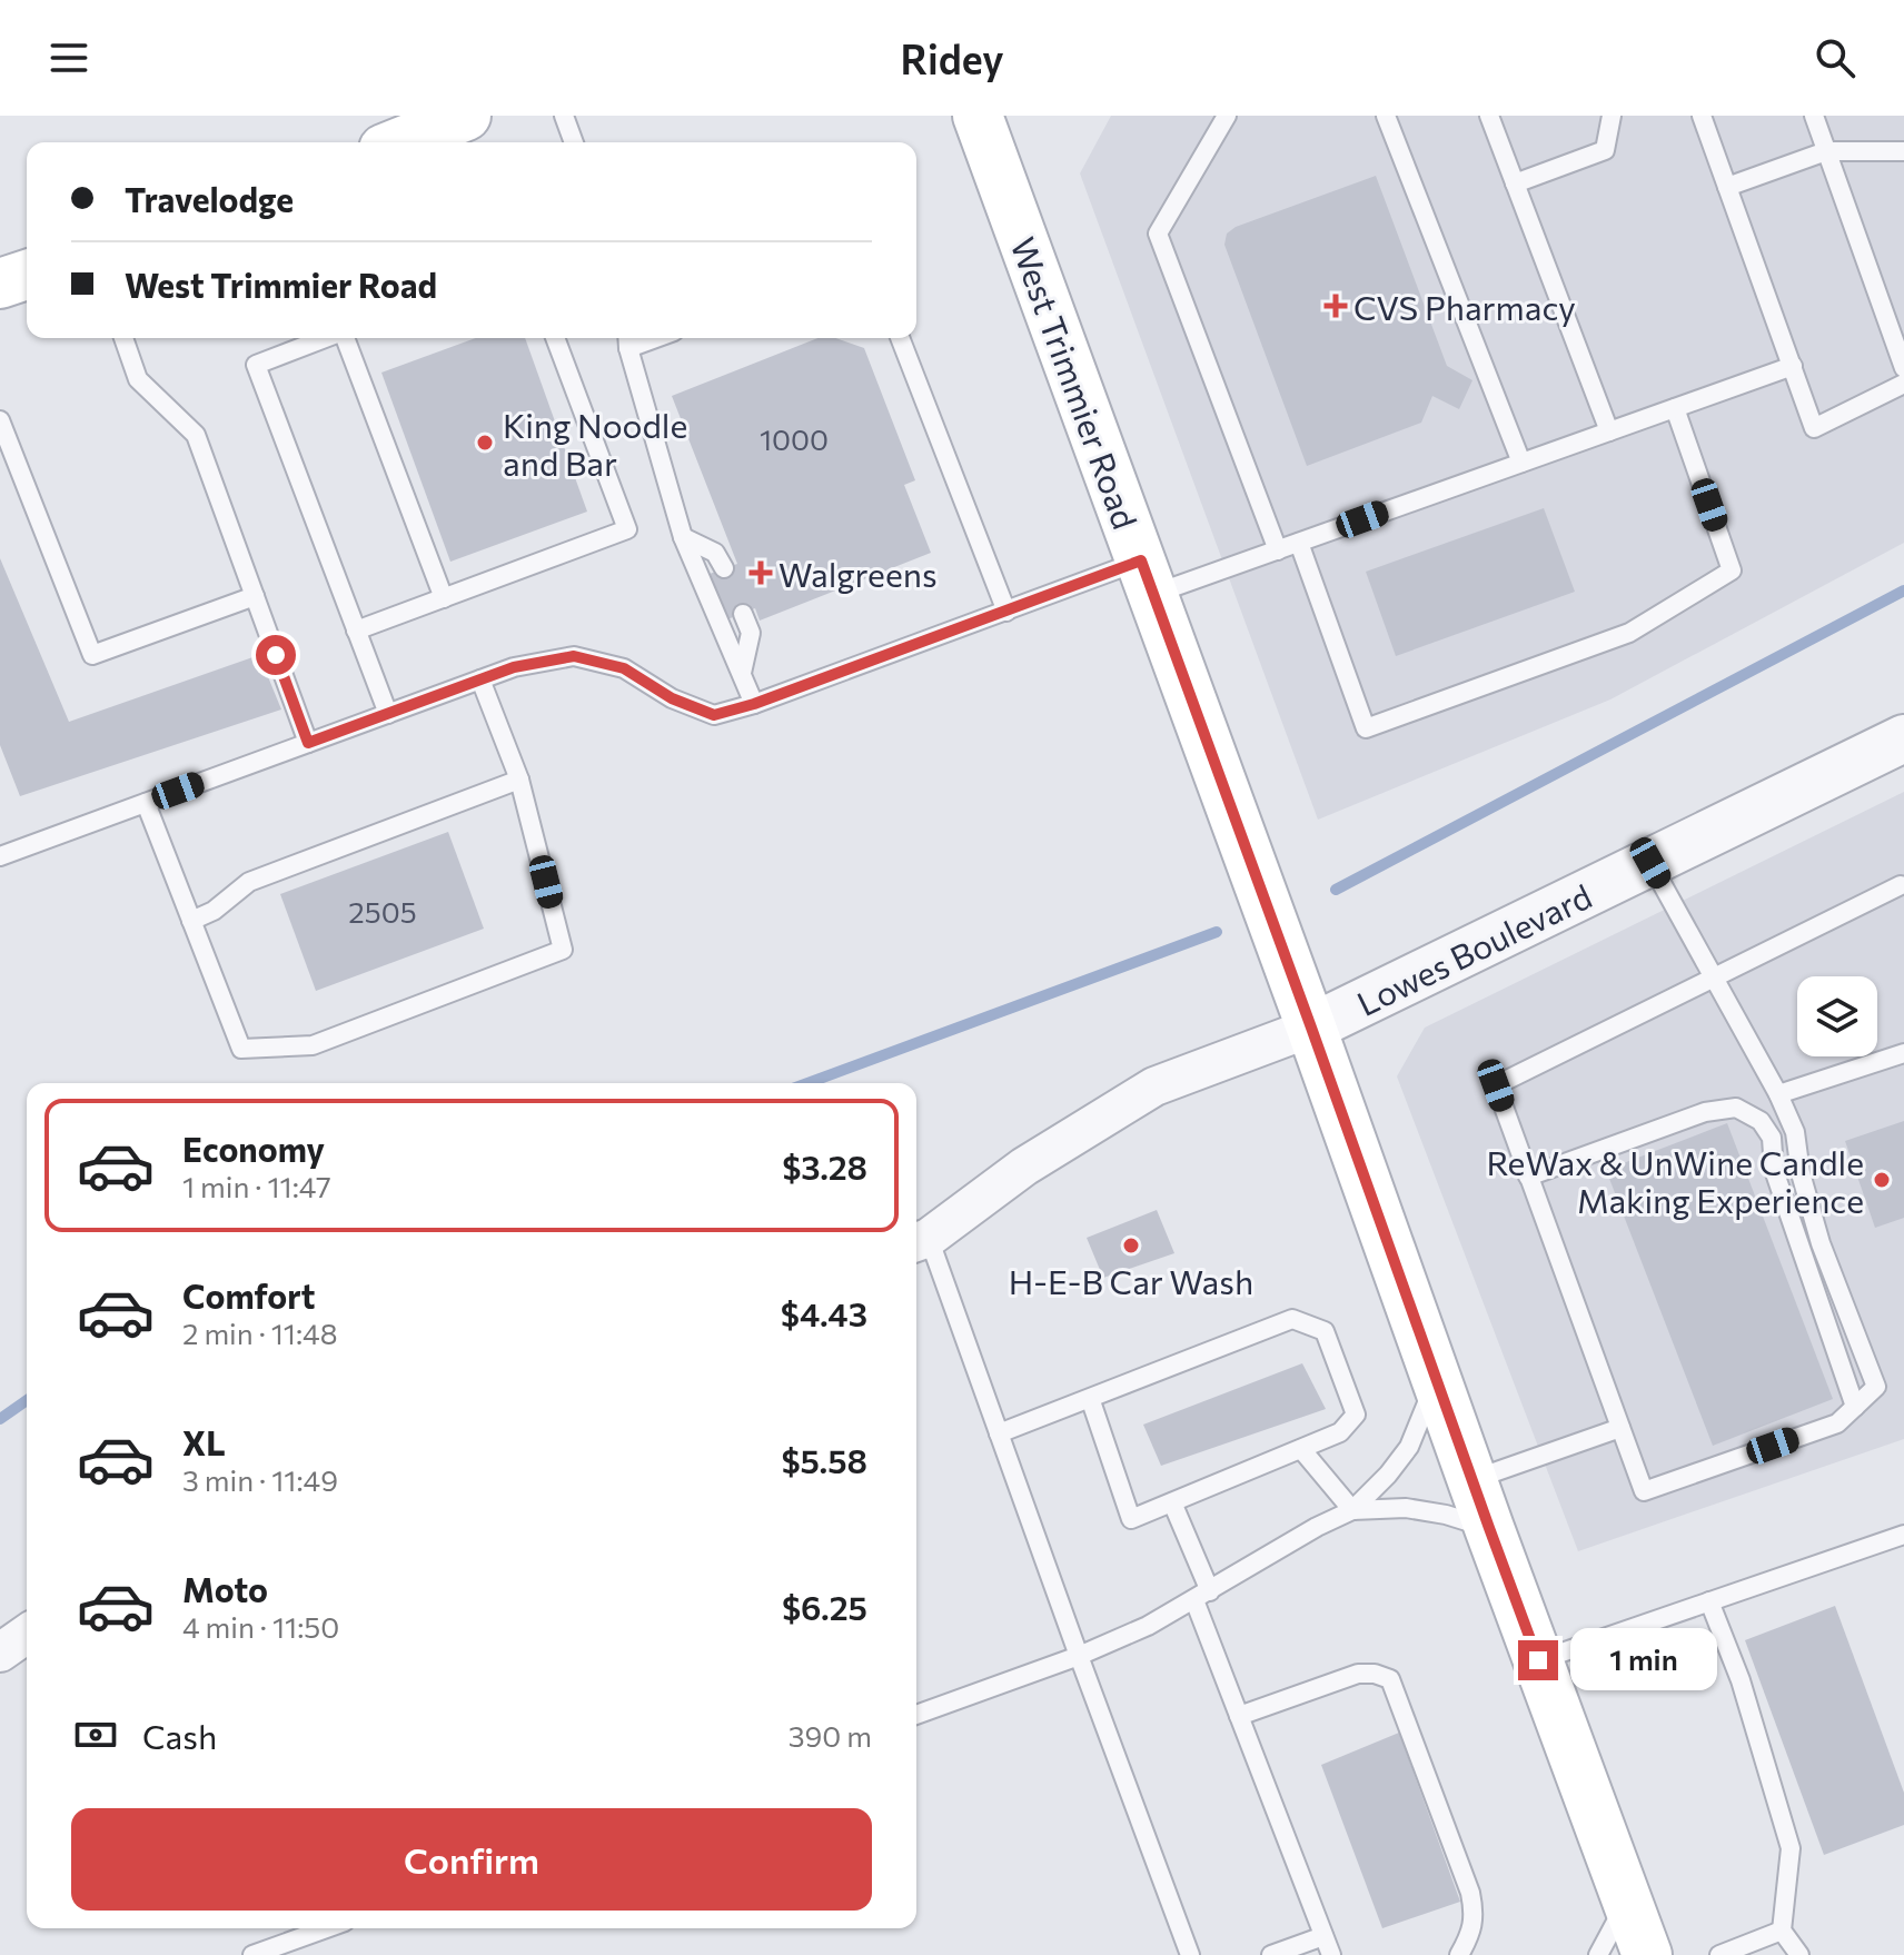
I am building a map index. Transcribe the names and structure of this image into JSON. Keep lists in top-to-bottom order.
{
  "streets": {
    "main road": ["West Trimmier Road"],
    "street": ["Lowes Boulevard"]
  },
  "crossings": [
    ["West Trimmier Road", "Lowes Boulevard"]
  ],
  "places": {
    "health": ["CVS Pharmacy", "Walgreens"],
    "other": ["King Noodle and Bar", "ReWax & UnWine Candle Making Experience", "H-E-B Car Wash"]
  },
  "house_numbers": ["1000", "2505"],
  "page": {
    "header": "Ridey",
    "banner": ["Travelodge", "West Trimmier Road"],
    "list": [
      {
        "name": "Economy",
        "note": "1 min · 11:47",
        "value": "$3.28"
      },
      {
        "name": "Comfort",
        "note": "2 min · 11:48",
        "value": "$4.43"
      },
      {
        "name": "XL",
        "note": "3 min · 11:49",
        "value": "$5.58"
      },
      {
        "name": "Moto",
        "note": "4 min · 11:50",
        "value": "$6.25"
      }
    ],
    "bubble": "1 min",
    "pay": ["Cash", "390 m"],
    "buttons": "Confirm"
  }
}
